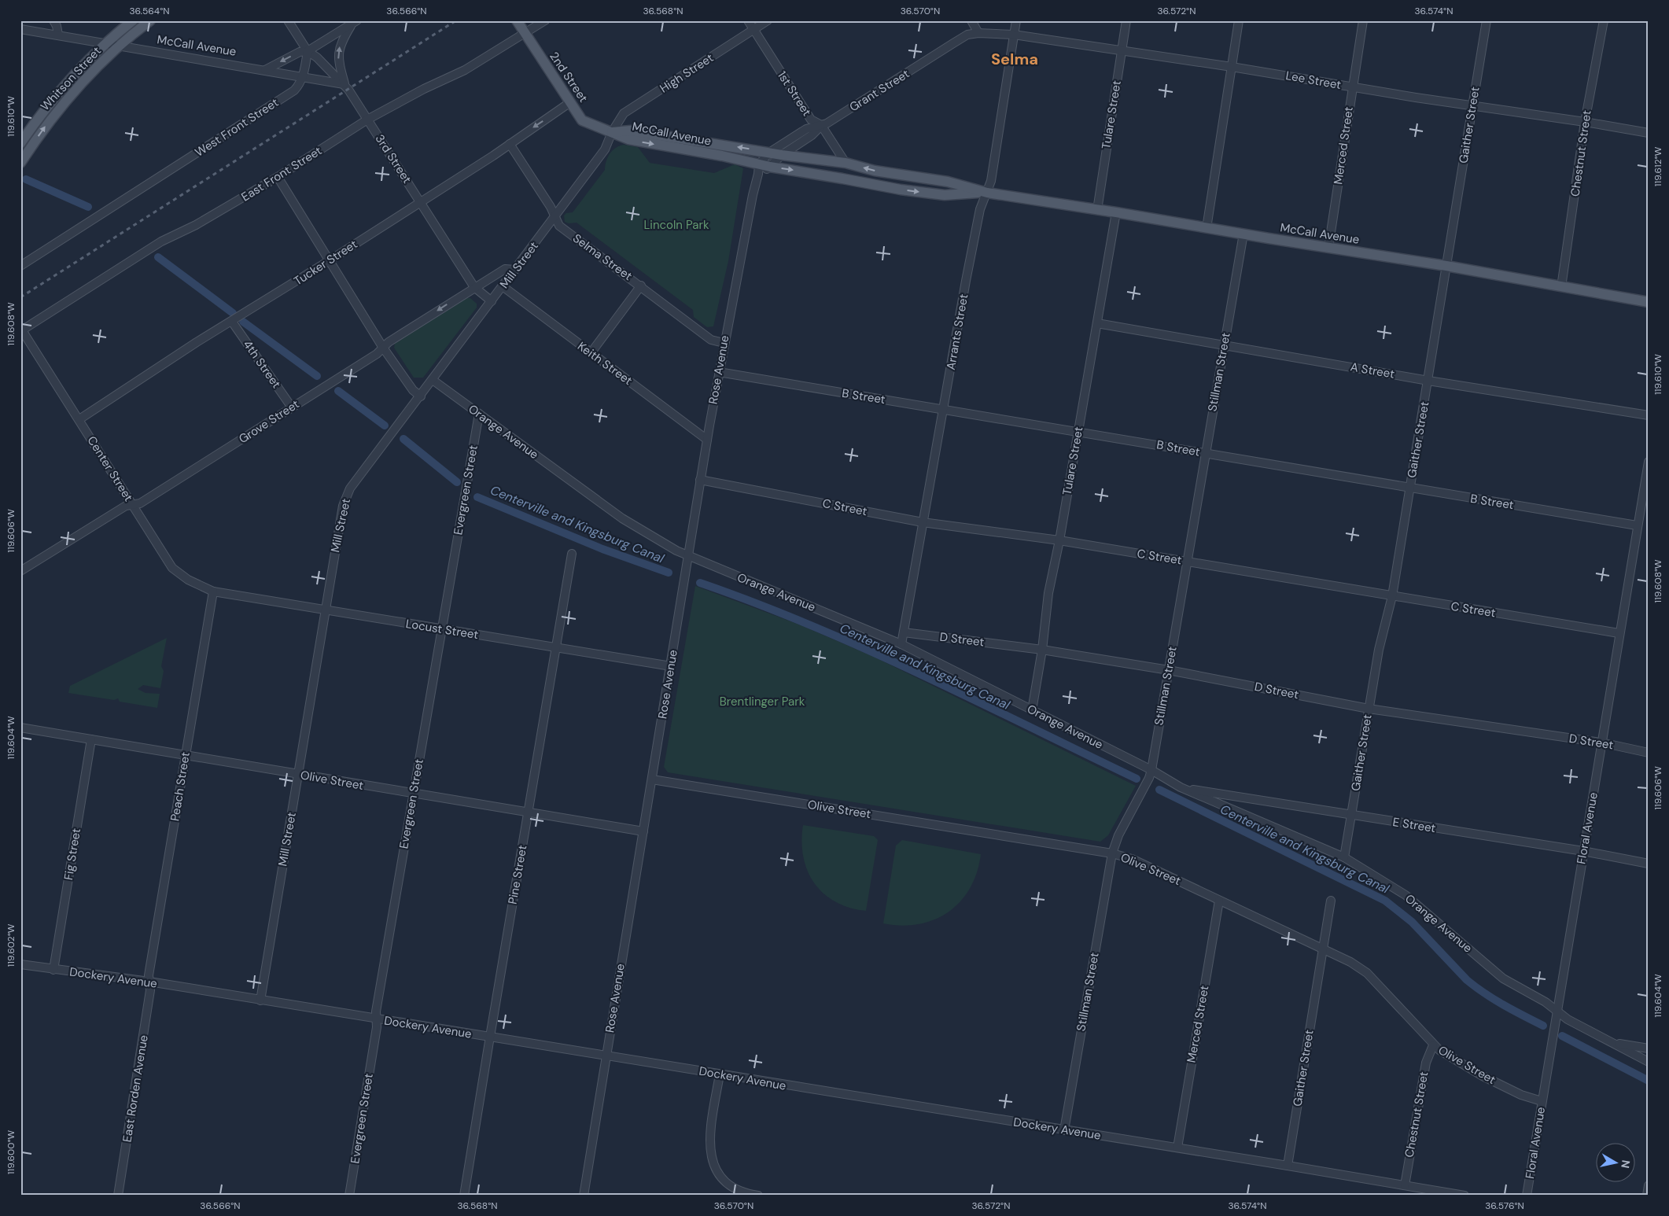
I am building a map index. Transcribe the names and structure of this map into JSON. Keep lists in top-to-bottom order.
{
  "streets": {
    "main road": ["McCall Avenue", "2nd Street", "Whitson Street"],
    "street": [
      "High Street",
      "Lee Street",
      "Grant Street",
      "1st Street",
      "Tulare Street",
      "Gaither Street",
      "West Front Street",
      "Merced Street",
      "Chestnut Street",
      "3rd Street",
      "East Front Street",
      "Selma Street",
      "Tucker Street",
      "Mill Street",
      "Arrants Street",
      "Keith Street",
      "4th Street",
      "Rose Avenue",
      "A Street",
      "Stillman Street",
      "B Street",
      "Grove Street",
      "Orange Avenue",
      "Center Street",
      "Evergreen Street",
      "C Street",
      "Locust Street",
      "D Street",
      "Olive Street",
      "Peach Street",
      "E Street",
      "Floral Avenue",
      "Fig Street",
      "Pine Street",
      "Dockery Avenue",
      "East Rorden Avenue"
    ]
  },
  "crossings": [
    ["McCall Avenue", "High Street"],
    ["McCall Avenue", "2nd Street"],
    ["McCall Avenue", "Whitson Street"],
    ["McCall Avenue", "Grant Street"],
    ["McCall Avenue", "1st Street"],
    ["McCall Avenue", "Tulare Street"],
    ["McCall Avenue", "Gaither Street"],
    ["McCall Avenue", "West Front Street"],
    ["McCall Avenue", "Merced Street"],
    ["McCall Avenue", "Chestnut Street"],
    ["McCall Avenue", "3rd Street"],
    ["McCall Avenue", "Mill Street"],
    ["McCall Avenue", "Arrants Street"],
    ["McCall Avenue", "Rose Avenue"],
    ["McCall Avenue", "Stillman Street"],
    ["High Street", "2nd Street"],
    ["High Street", "1st Street"],
    ["High Street", "Mill Street"],
    ["2nd Street", "East Front Street"],
    ["2nd Street", "Tucker Street"],
    ["2nd Street", "Mill Street"],
    ["Lee Street", "Grant Street"],
    ["Lee Street", "Tulare Street"],
    ["Lee Street", "Gaither Street"],
    ["Lee Street", "Merced Street"],
    ["Lee Street", "Chestnut Street"],
    ["Lee Street", "Arrants Street"],
    ["Grant Street", "1st Street"],
    ["Grant Street", "Rose Avenue"],
    ["Tulare Street", "A Street"],
    ["Tulare Street", "B Street"],
    ["Tulare Street", "Orange Avenue"],
    ["Tulare Street", "C Street"],
    ["Tulare Street", "D Street"],
    ["Gaither Street", "A Street"],
    ["Gaither Street", "B Street"],
    ["Gaither Street", "Orange Avenue"],
    ["Gaither Street", "C Street"],
    ["Gaither Street", "D Street"],
    ["Gaither Street", "Olive Street"],
    ["Gaither Street", "E Street"],
    ["Gaither Street", "Dockery Avenue"],
    ["West Front Street", "3rd Street"],
    ["Merced Street", "Olive Street"],
    ["Merced Street", "Dockery Avenue"],
    ["Chestnut Street", "Olive Street"],
    ["Chestnut Street", "Dockery Avenue"],
    ["3rd Street", "East Front Street"],
    ["3rd Street", "Tucker Street"],
    ["3rd Street", "Mill Street"],
    ["3rd Street", "Grove Street"],
    ["East Front Street", "Center Street"],
    ["Selma Street", "Tucker Street"],
    ["Selma Street", "Mill Street"],
    ["Selma Street", "Rose Avenue"],
    ["Tucker Street", "4th Street"],
    ["Tucker Street", "Center Street"],
    ["Mill Street", "Keith Street"],
    ["Mill Street", "Grove Street"],
    ["Mill Street", "Orange Avenue"],
    ["Mill Street", "Locust Street"],
    ["Mill Street", "Olive Street"],
    ["Mill Street", "Dockery Avenue"],
    ["Arrants Street", "B Street"],
    ["Arrants Street", "Orange Avenue"],
    ["Arrants Street", "C Street"],
    ["Arrants Street", "D Street"],
    ["Keith Street", "Rose Avenue"],
    ["4th Street", "Grove Street"],
    ["Rose Avenue", "B Street"],
    ["Rose Avenue", "Orange Avenue"],
    ["Rose Avenue", "C Street"],
    ["Rose Avenue", "Locust Street"],
    ["Rose Avenue", "Olive Street"],
    ["Rose Avenue", "Dockery Avenue"],
    ["A Street", "Stillman Street"],
    ["Stillman Street", "B Street"],
    ["Stillman Street", "Orange Avenue"],
    ["Stillman Street", "C Street"],
    ["Stillman Street", "D Street"],
    ["Stillman Street", "Olive Street"],
    ["Stillman Street", "Dockery Avenue"],
    ["B Street", "Floral Avenue"],
    ["Grove Street", "Center Street"],
    ["Orange Avenue", "Evergreen Street"],
    ["Orange Avenue", "E Street"],
    ["Orange Avenue", "Floral Avenue"],
    ["Center Street", "Locust Street"],
    ["Center Street", "Peach Street"],
    ["Evergreen Street", "Locust Street"],
    ["Evergreen Street", "Olive Street"],
    ["Evergreen Street", "Dockery Avenue"],
    ["C Street", "Floral Avenue"],
    ["Locust Street", "Peach Street"],
    ["Locust Street", "Pine Street"],
    ["D Street", "Floral Avenue"],
    ["Olive Street", "Peach Street"],
    ["Olive Street", "Floral Avenue"],
    ["Olive Street", "Fig Street"],
    ["Olive Street", "Pine Street"],
    ["Peach Street", "Dockery Avenue"],
    ["Peach Street", "East Rorden Avenue"],
    ["E Street", "Floral Avenue"],
    ["Fig Street", "Dockery Avenue"],
    ["Pine Street", "Dockery Avenue"],
    ["Dockery Avenue", "East Rorden Avenue"]
  ],
  "districts": ["Selma"],
  "water": ["Centerville and Kingsburg Canal"],
  "parks": ["Lincoln Park", "Brentlinger Park"],
  "north": "right",
  "coordinates": [
    "36.564°N",
    "36.566°N",
    "36.568°N",
    "36.570°N",
    "36.572°N",
    "36.574°N",
    "119.610°W",
    "119.612°W",
    "119.608°W",
    "119.606°W",
    "119.604°W",
    "119.602°W",
    "119.600°W",
    "36.576°N"
  ]
}
